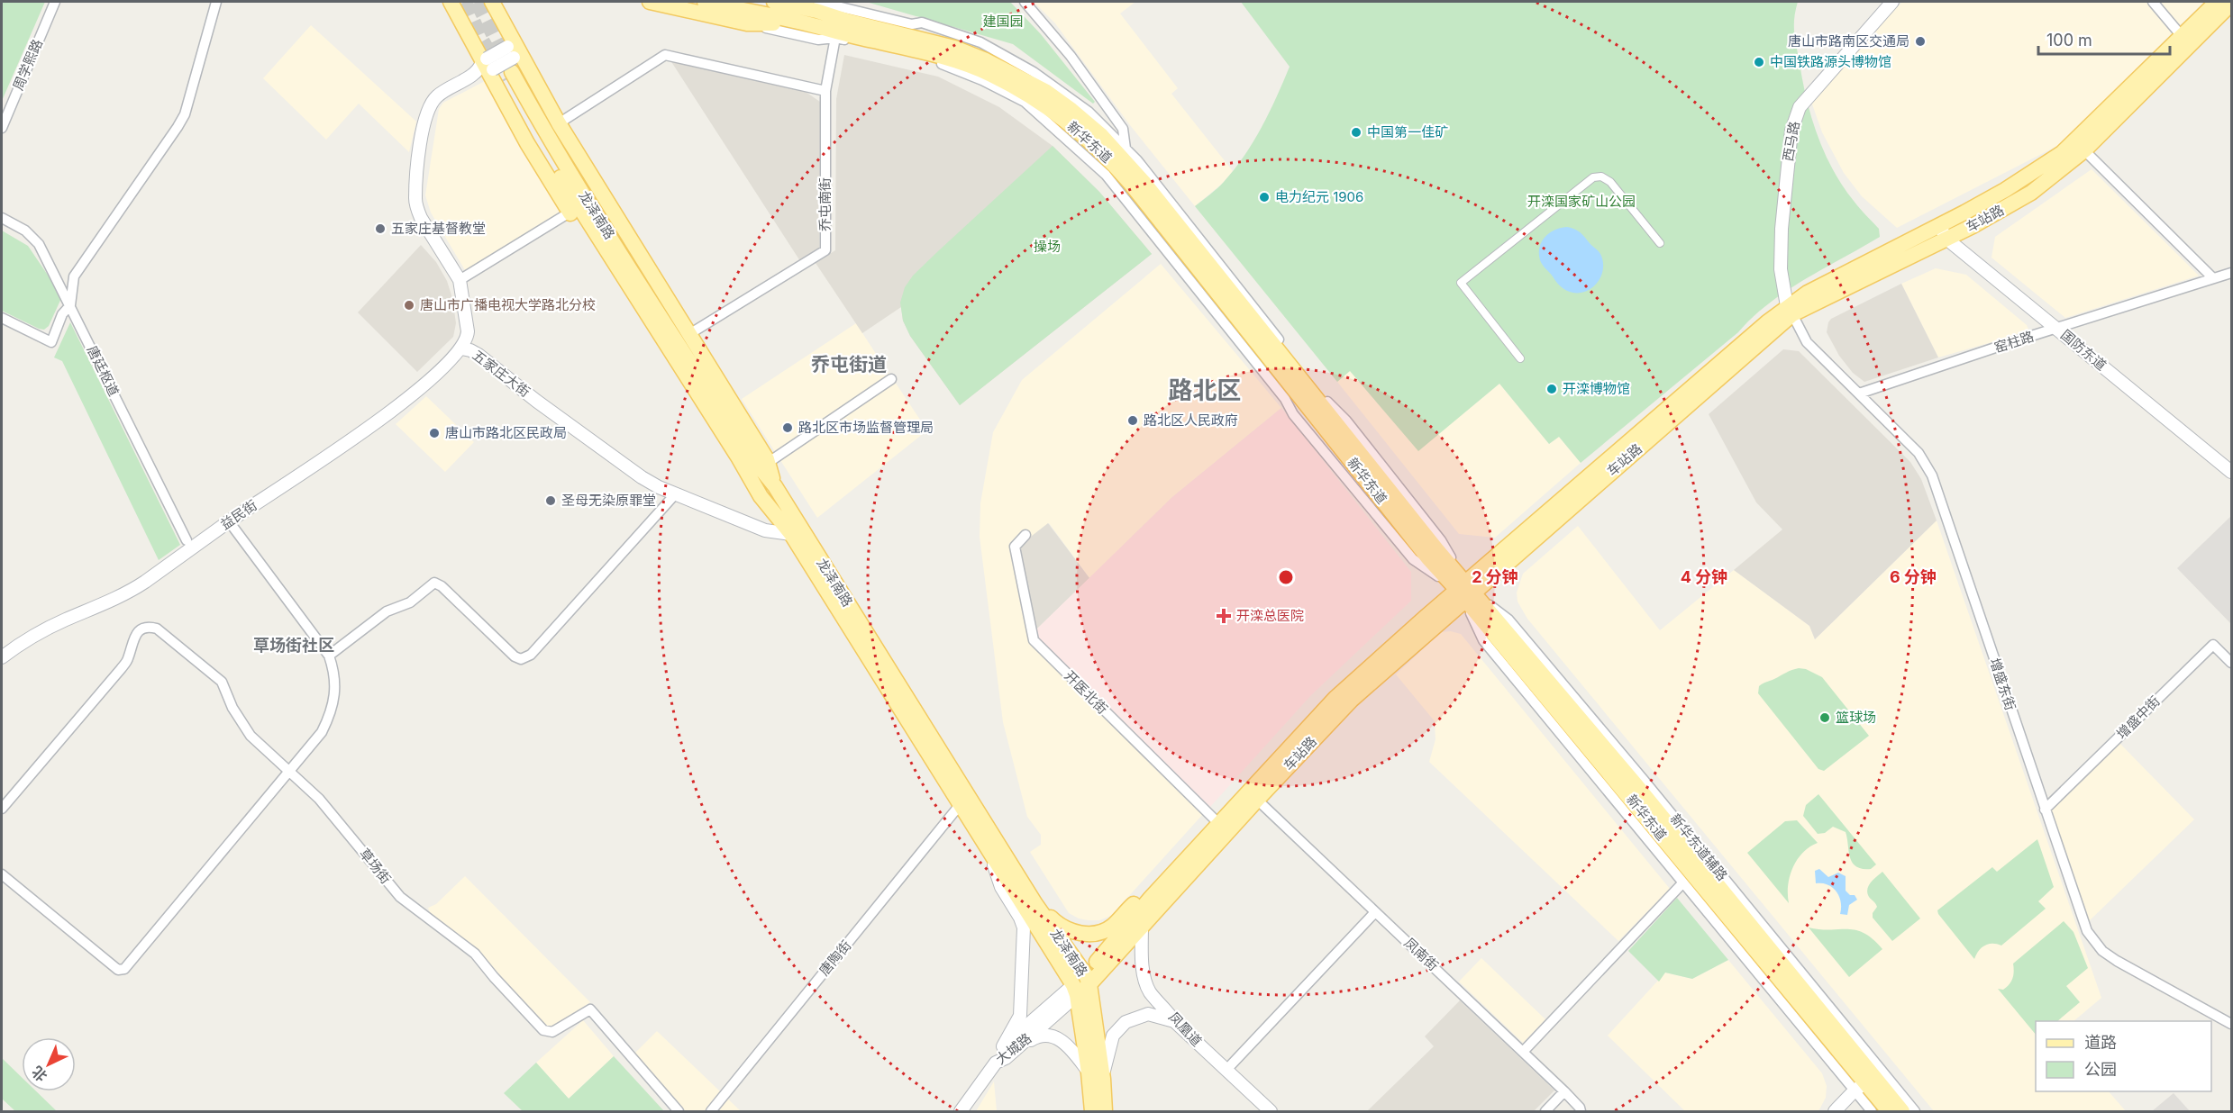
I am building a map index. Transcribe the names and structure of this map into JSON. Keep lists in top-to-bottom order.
{
  "streets": {
    "main road": ["新华东道", "龙泽南路", "车站路"],
    "street": [
      "周学熙路",
      "西马路",
      "乔屯南街",
      "窑柱路",
      "国防东道",
      "唐廷枢道",
      "五家庄大街",
      "益民街",
      "增盛东街",
      "开医北街",
      "增盛中街",
      "新华东道辅路",
      "草场街",
      "凤南街",
      "唐陶街",
      "凤凰道",
      "大城路"
    ]
  },
  "crossings": [
    ["西马路", "车站路"],
    ["西马路", "增盛东街"],
    ["新华东道", "乔屯南街"],
    ["新华东道", "车站路"],
    ["新华东道", "新华东道辅路"],
    ["龙泽南路", "车站路"],
    ["龙泽南路", "五家庄大街"],
    ["龙泽南路", "唐陶街"],
    ["车站路", "国防东道"],
    ["车站路", "增盛东街"],
    ["车站路", "开医北街"],
    ["车站路", "新华东道辅路"],
    ["车站路", "凤南街"],
    ["车站路", "凤凰道"],
    ["窑柱路", "国防东道"],
    ["窑柱路", "增盛东街"],
    ["五家庄大街", "益民街"],
    ["增盛东街", "增盛中街"]
  ],
  "districts": ["乔屯街道", "路北区", "草场街社区"],
  "parks": ["建国园", "开滦国家矿山公园", "操场"],
  "places": {
    "other": [
      "唐山市路南区交通局",
      "中国铁路源头博物馆",
      "中国第一佳矿",
      "电力纪元 1906",
      "五家庄基督教堂",
      "唐山市广播电视大学路北分校",
      "开滦博物馆",
      "路北区人民政府",
      "路北区市场监督管理局",
      "唐山市路北区民政局",
      "圣母无染原罪堂",
      "篮球场"
    ],
    "health": ["开滦总医院"]
  },
  "legend": ["道路", "公园"],
  "scale_bar": "100 m",
  "north": "bottom left",
  "rings": ["2 分钟", "4 分钟", "6 分钟"]
}
